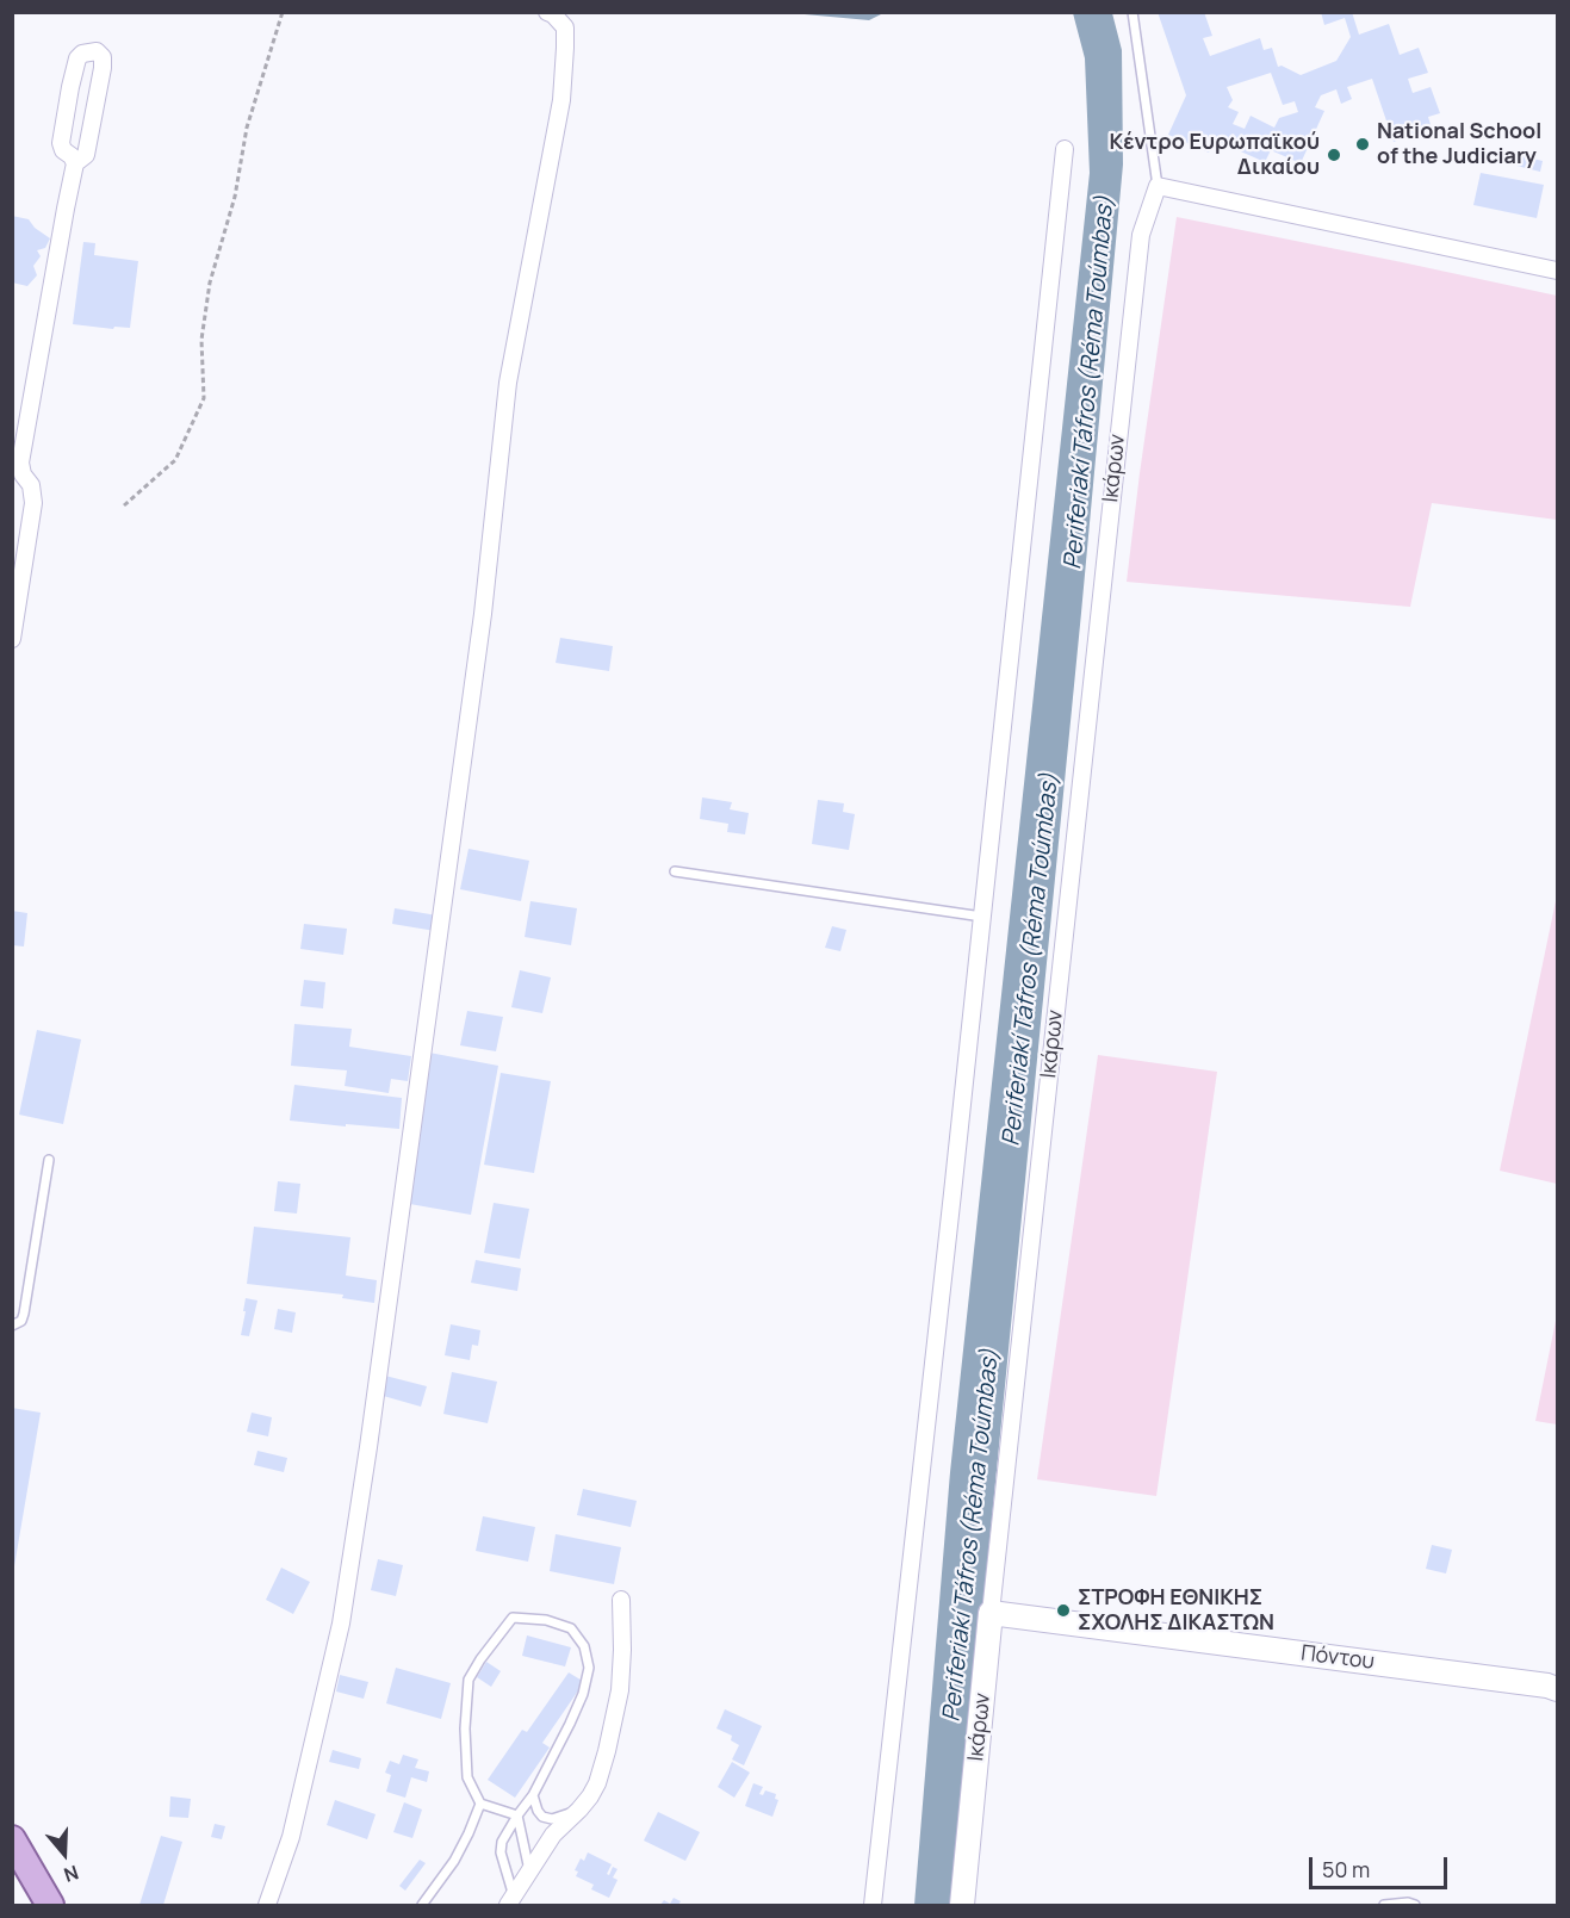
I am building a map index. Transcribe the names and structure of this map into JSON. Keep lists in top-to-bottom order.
{
  "streets": {
    "main road": ["Ικάρων", "Πόντου"]
  },
  "crossings": [
    ["Ικάρων", "Πόντου"]
  ],
  "water": ["Periferiakí Táfros (Réma Toúmbas)"],
  "places": ["National School of the Judiciary", "Κέντρο Ευρωπαϊκού Δικαίου", "ΣΤΡΟΦΗ ΕΘΝΙΚΗΣ ΣΧΟΛΗΣ ΔΙΚΑΣΤΩΝ"],
  "scale_bar": "50 m",
  "north": "bottom"
}
